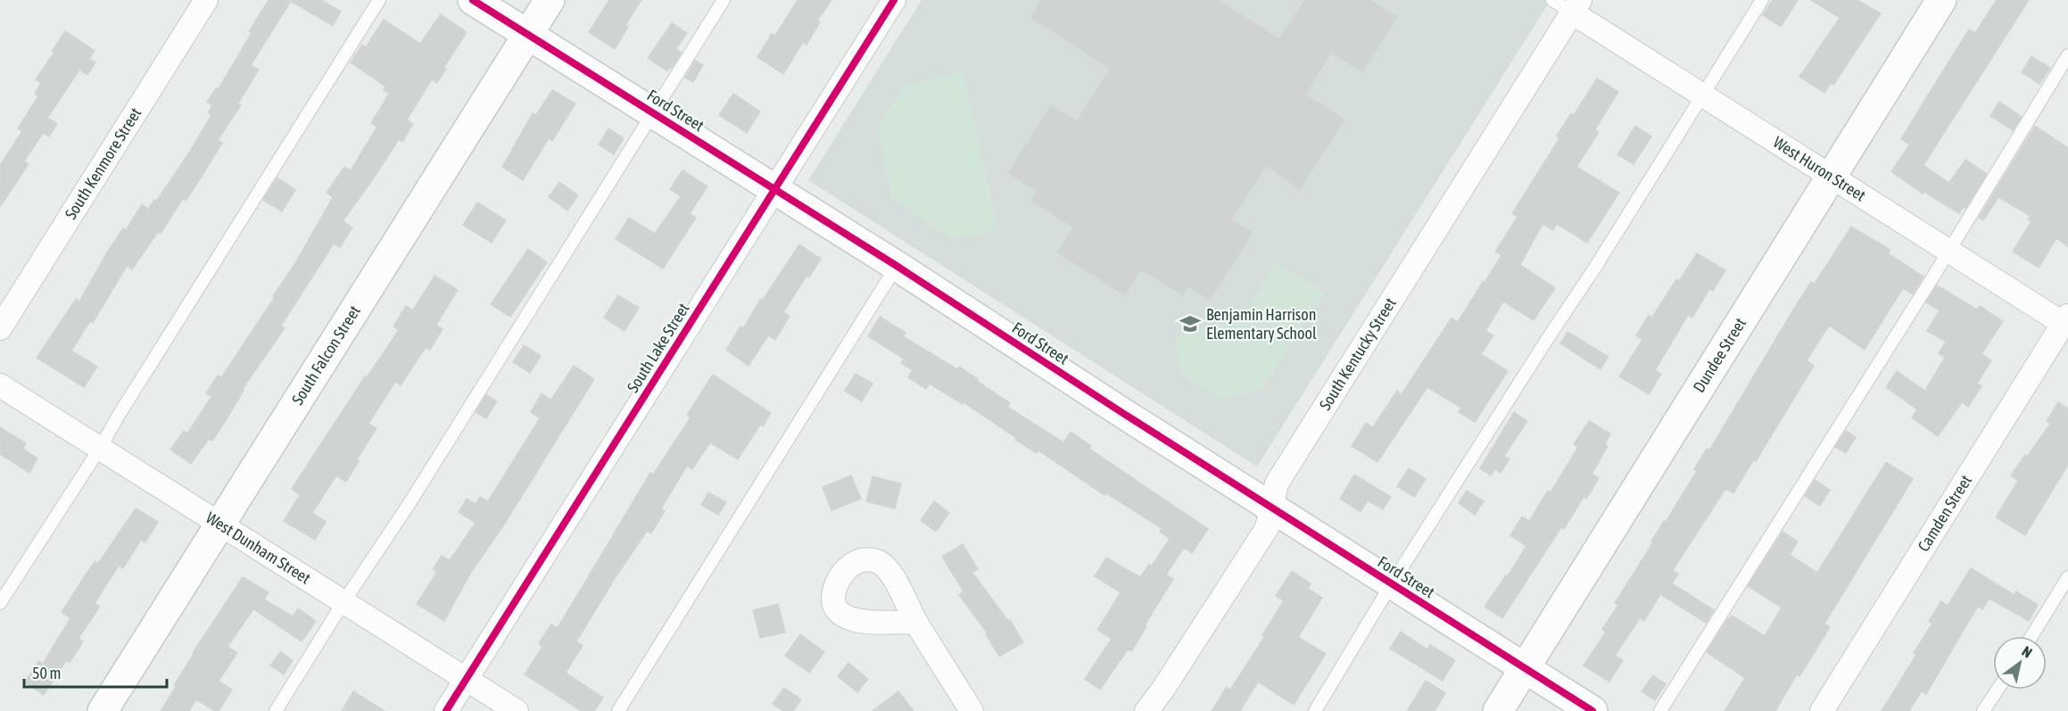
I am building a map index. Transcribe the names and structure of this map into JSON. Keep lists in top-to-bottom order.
{
  "streets": {
    "street": [
      "Ford Street",
      "South Kenmore Street",
      "West Huron Street",
      "South Lake Street",
      "South Kentucky Street",
      "South Falcon Street",
      "Dundee Street",
      "Camden Street",
      "West Dunham Street"
    ]
  },
  "crossings": [
    ["Ford Street", "South Lake Street"],
    ["Ford Street", "South Kentucky Street"],
    ["Ford Street", "South Falcon Street"],
    ["Ford Street", "Dundee Street"],
    ["West Huron Street", "South Kentucky Street"],
    ["West Huron Street", "Dundee Street"],
    ["West Huron Street", "Camden Street"],
    ["South Lake Street", "West Dunham Street"],
    ["South Falcon Street", "West Dunham Street"]
  ],
  "places": {
    "school or university": ["Benjamin Harrison Elementary School"]
  },
  "scale_bar": "50 m",
  "north": "top right"
}
